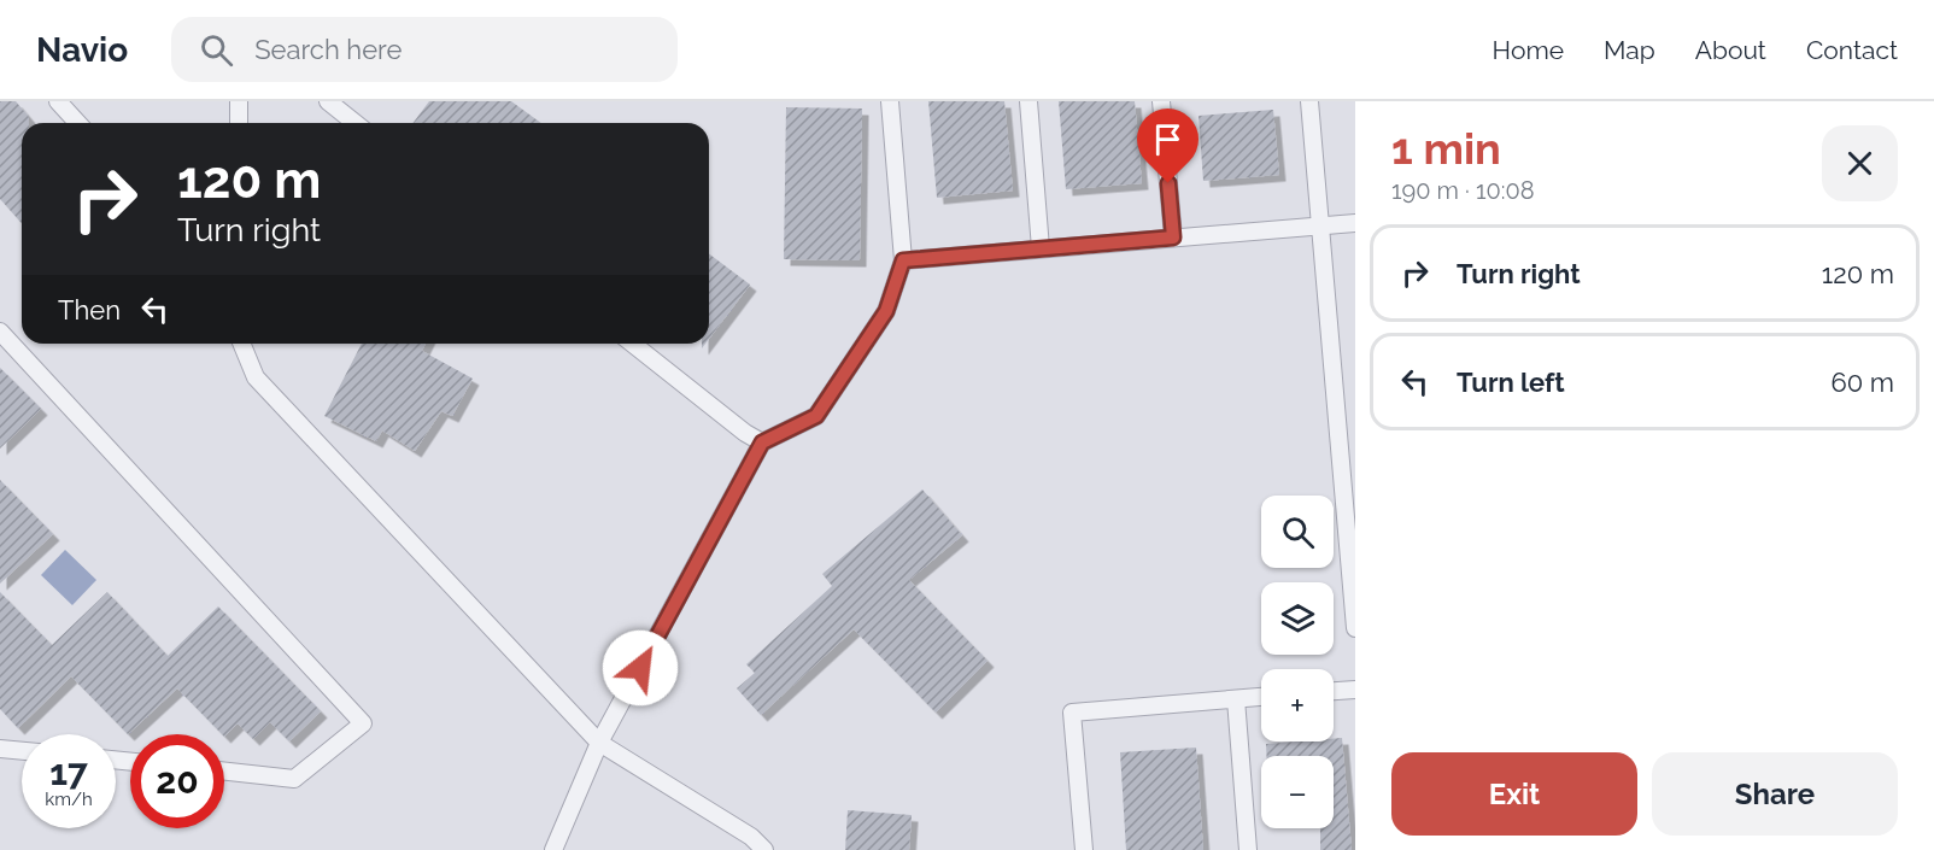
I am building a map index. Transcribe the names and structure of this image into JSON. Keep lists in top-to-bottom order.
{
  "page": {
    "header": "Navio",
    "search": "Search here",
    "nav": [
      "Home",
      "Map",
      "About",
      "Contact"
    ],
    "heading": ["1 min", "190 m · 10:08"],
    "turn": ["120 m", "Turn right"],
    "list": [
      {
        "name": "Turn right",
        "value": "120 m"
      },
      {
        "name": "Turn left",
        "value": "60 m"
      }
    ],
    "then": "Then",
    "map_buttons": ["+", "−"],
    "speed": "17 km/h",
    "limit": "20",
    "buttons": ["Exit", "Share"]
  }
}
